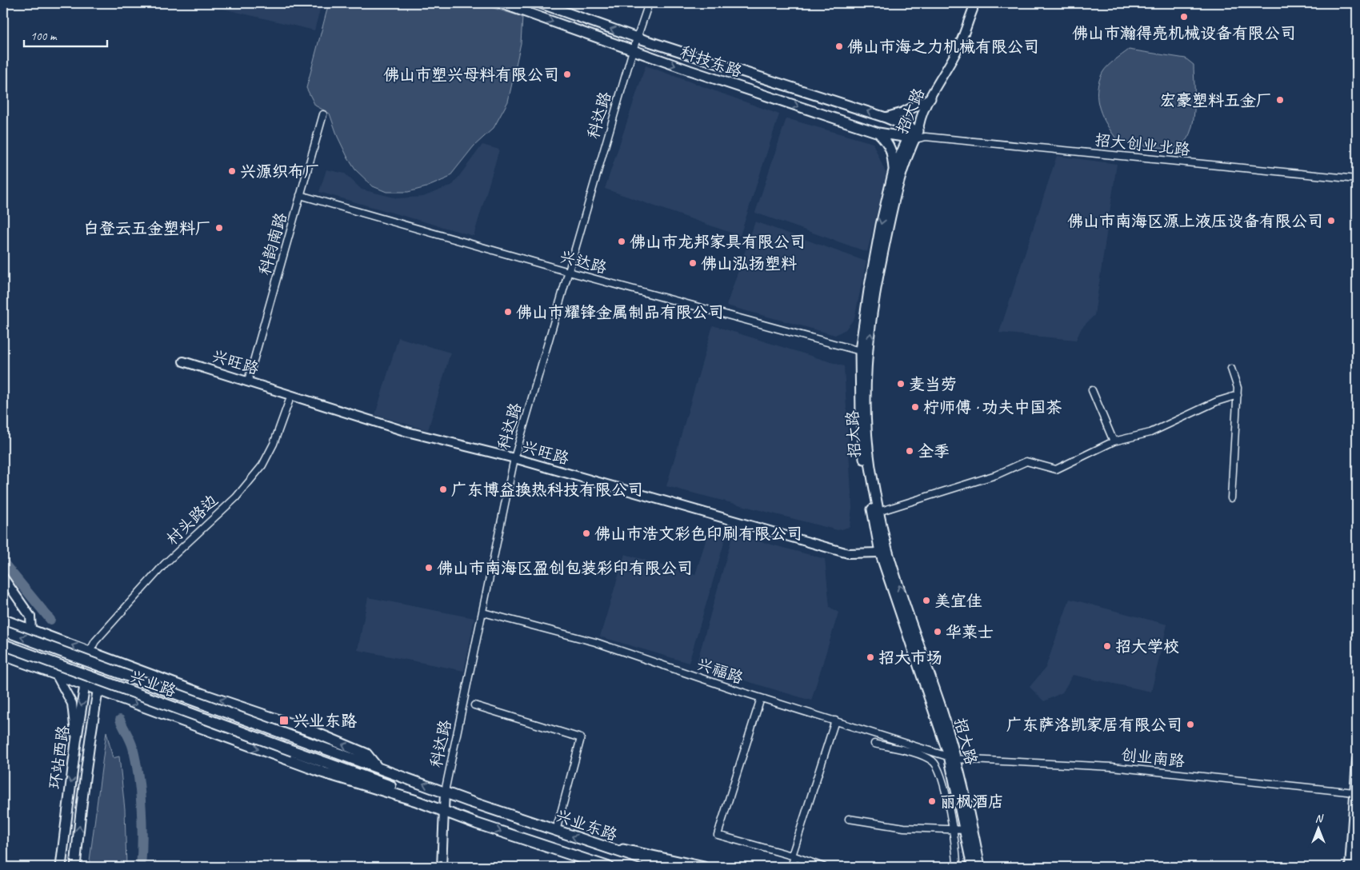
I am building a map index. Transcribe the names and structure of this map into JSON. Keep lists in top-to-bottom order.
{
  "streets": {
    "main road": [
      "科技东路",
      "招大路",
      "兴业路",
      "环站西路",
      "兴业东路"
    ],
    "street": [
      "科达路",
      "招大创业北路",
      "科韵南路",
      "兴达路",
      "兴旺路",
      "村头路边",
      "兴福路",
      "创业南路"
    ]
  },
  "crossings": [
    ["科技东路", "招大路"],
    ["科技东路", "科达路"],
    ["科技东路", "招大创业北路"],
    ["招大路", "招大创业北路"],
    ["招大路", "兴达路"],
    ["招大路", "兴旺路"],
    ["招大路", "兴福路"],
    ["招大路", "创业南路"],
    ["科达路", "兴达路"],
    ["科达路", "兴旺路"],
    ["科达路", "兴福路"],
    ["科达路", "兴业东路"],
    ["科韵南路", "兴达路"],
    ["科韵南路", "兴旺路"],
    ["兴旺路", "村头路边"],
    ["村头路边", "环站西路"],
    ["兴福路", "创业南路"]
  ],
  "places": {
    "other": [
      "佛山市瀚得亮机械设备有限公司",
      "佛山市海之力机械有限公司",
      "佛山市塑兴母料有限公司",
      "宏豪塑料五金厂",
      "兴源织布厂",
      "佛山市南海区源上液压设备有限公司",
      "白登云五金塑料厂",
      "佛山市龙邦家具有限公司",
      "佛山泓扬塑料",
      "佛山市耀锋金属制品有限公司",
      "麦当劳",
      "柠师傅 · 功夫中国茶",
      "全季",
      "广东博益换热科技有限公司",
      "佛山市浩文彩色印刷有限公司",
      "佛山市南海区盈创包装彩印有限公司",
      "美宜佳",
      "华莱士",
      "招大学校",
      "招大市场",
      "广东萨洛凯家居有限公司",
      "丽枫酒店"
    ],
    "transit": ["兴业东路"]
  },
  "scale_bar": "100 m",
  "north": "top"
}
